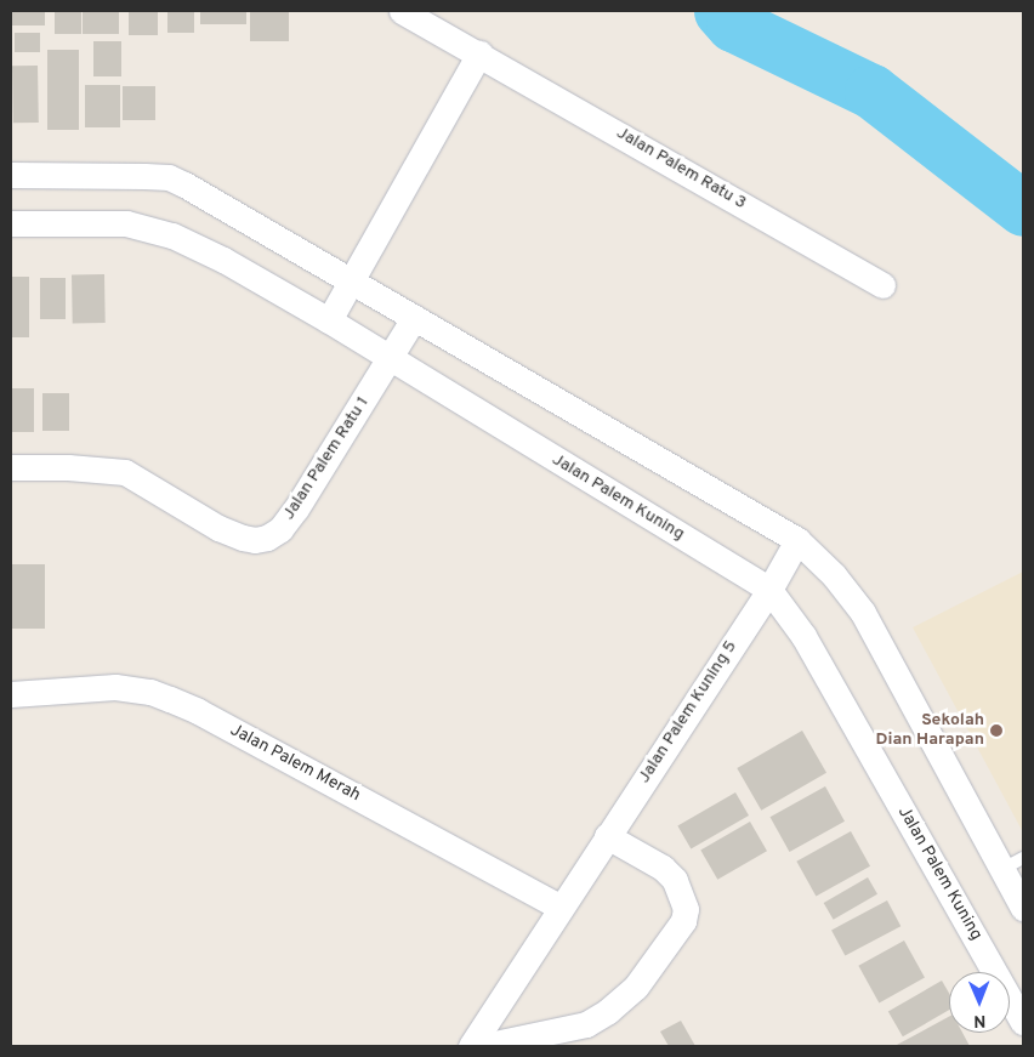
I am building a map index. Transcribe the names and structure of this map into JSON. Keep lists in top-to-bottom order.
{
  "streets": {
    "street": [
      "Jalan Palem Ratu 3",
      "Jalan Palem Ratu 1",
      "Jalan Palem Kuning",
      "Jalan Palem Kuning 5",
      "Jalan Palem Merah"
    ]
  },
  "crossings": [
    ["Jalan Palem Ratu 1", "Jalan Palem Kuning"],
    ["Jalan Palem Kuning", "Jalan Palem Kuning 5"],
    ["Jalan Palem Kuning 5", "Jalan Palem Merah"]
  ],
  "places": ["Sekolah Dian Harapan"],
  "north": "bottom"
}
